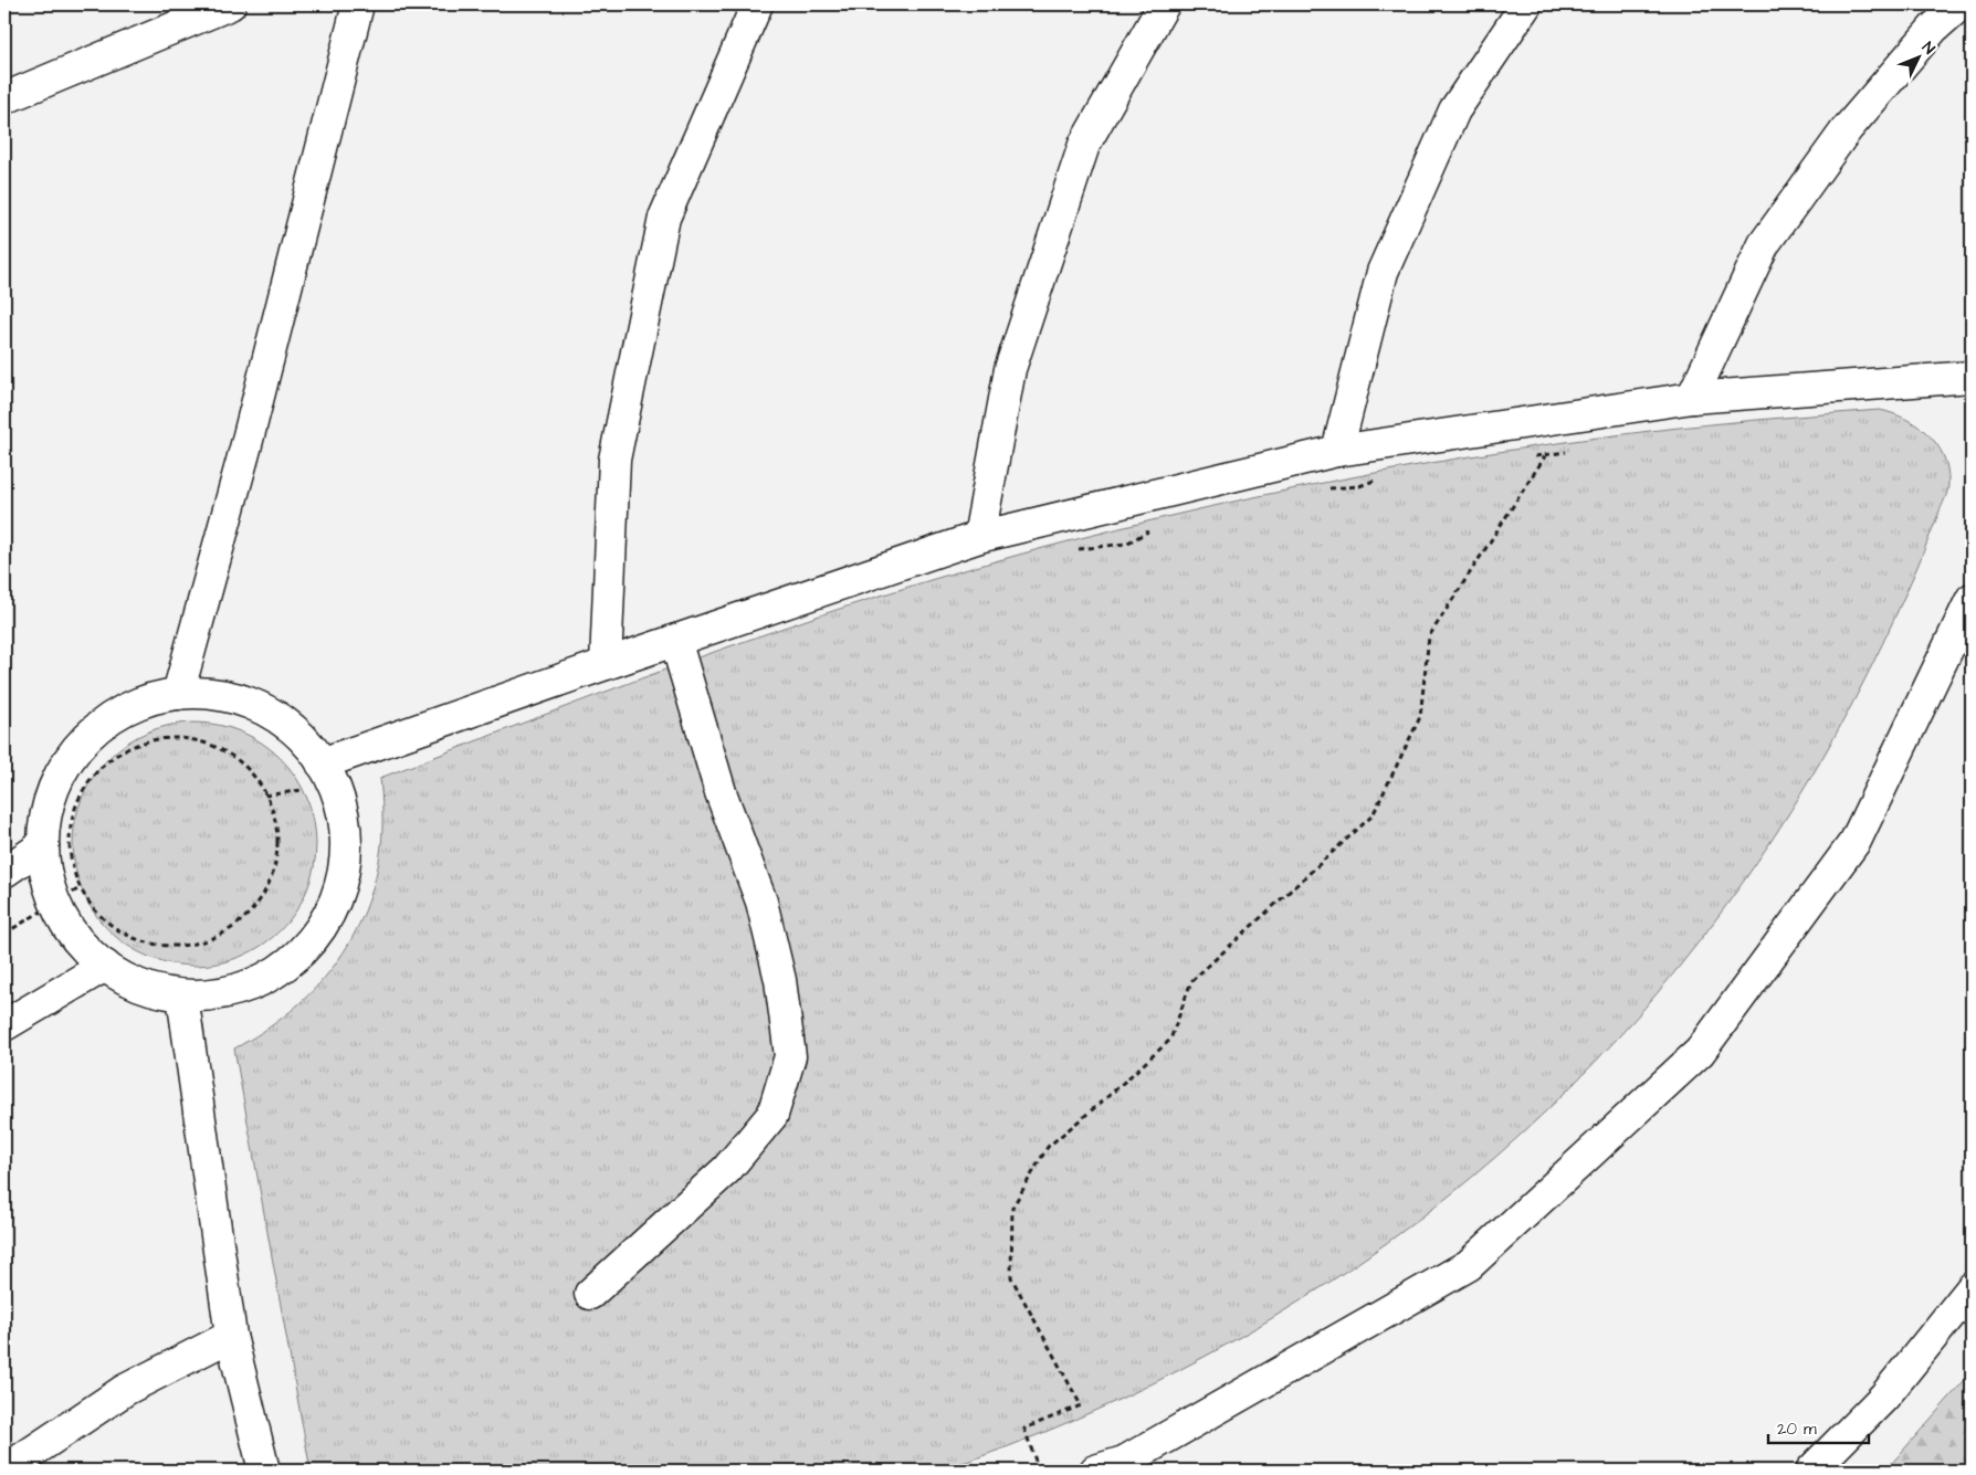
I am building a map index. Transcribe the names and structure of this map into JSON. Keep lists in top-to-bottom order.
{
  "scale_bar": "20 m",
  "north": "top right"
}
